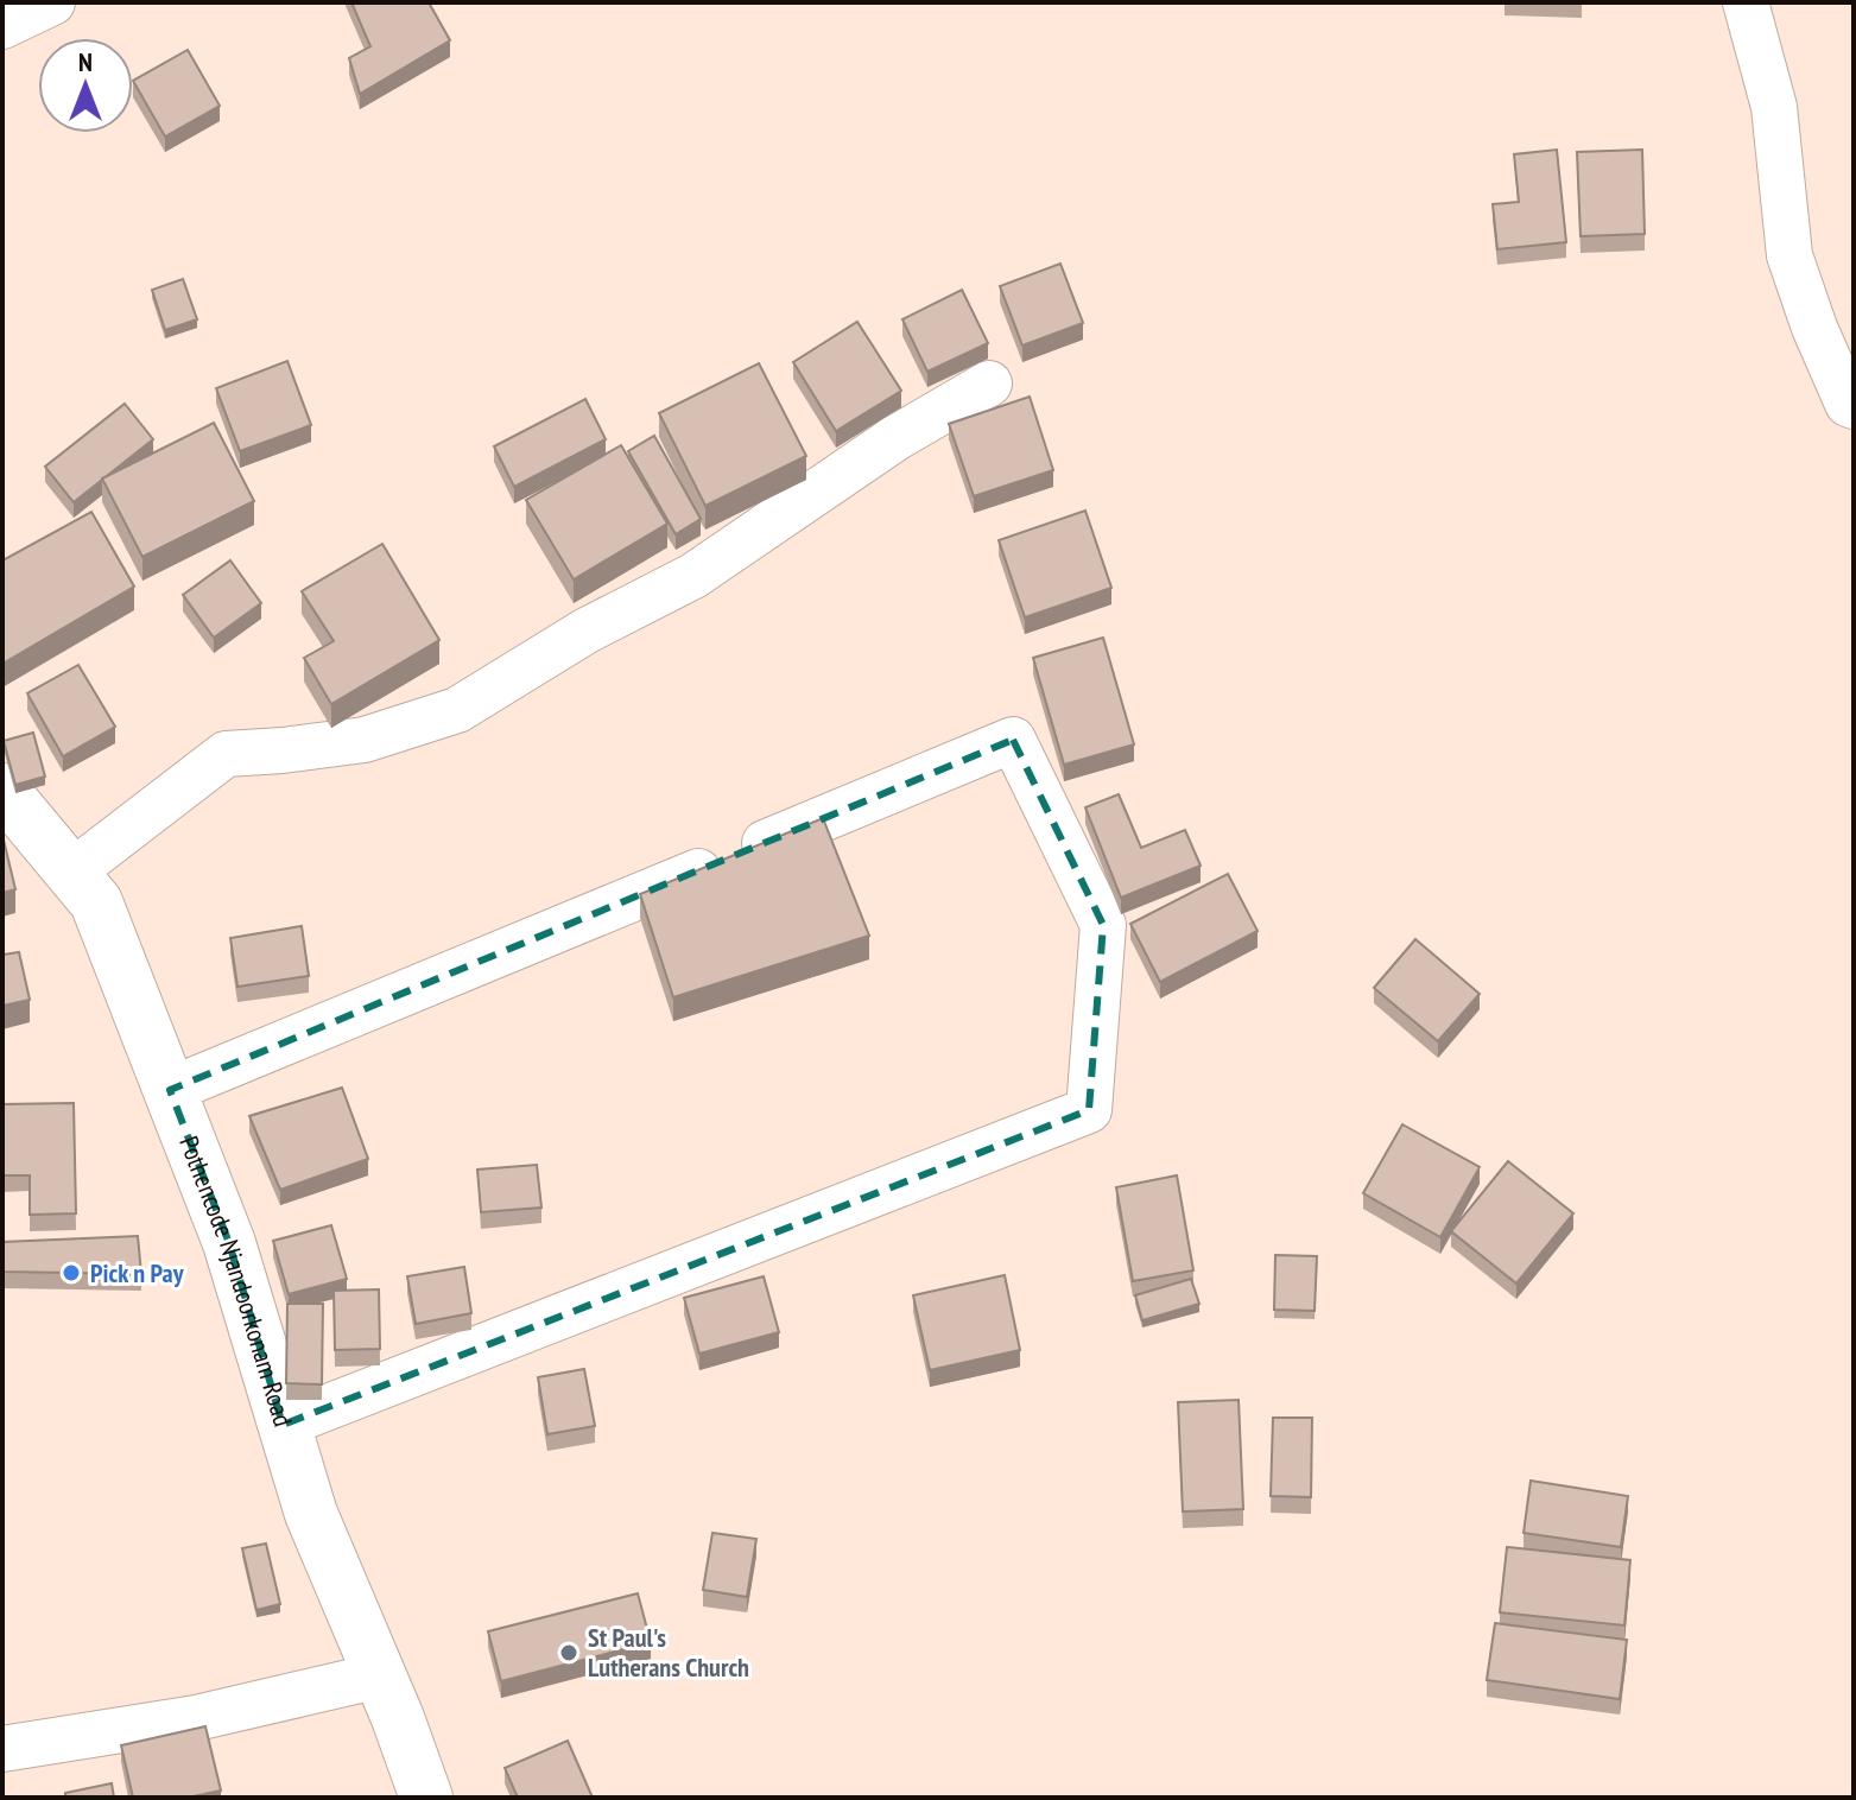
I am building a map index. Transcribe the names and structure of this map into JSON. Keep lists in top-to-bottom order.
{
  "streets": {
    "main road": ["Pothencode Njandoorkonam Road"]
  },
  "places": ["Pick n Pay", "St Paul's Lutherans Church"],
  "north": "top"
}
